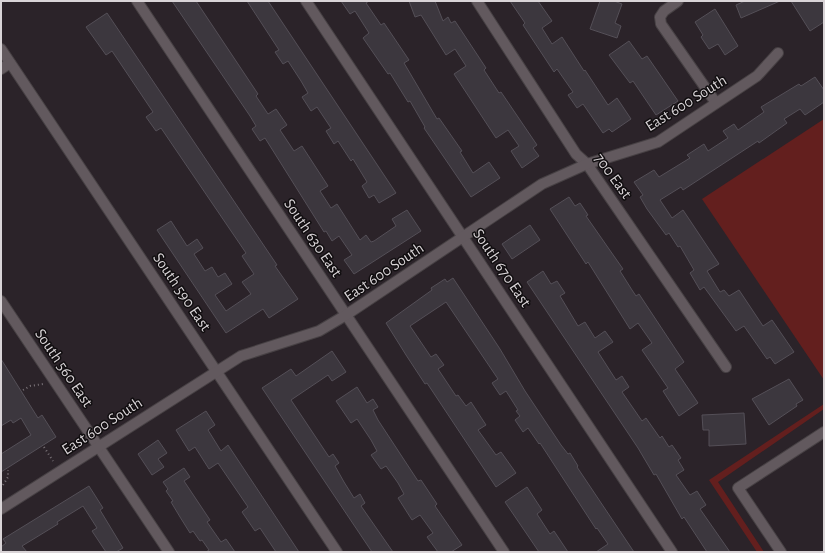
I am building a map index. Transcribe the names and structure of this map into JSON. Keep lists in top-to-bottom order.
{
  "streets": {
    "street": [
      "East 600 South",
      "700 East",
      "South 630 East",
      "South 670 East",
      "South 590 East",
      "South 560 East"
    ]
  },
  "crossings": [
    ["East 600 South", "700 East"],
    ["East 600 South", "South 630 East"],
    ["East 600 South", "South 670 East"],
    ["East 600 South", "South 590 East"],
    ["East 600 South", "South 560 East"]
  ]
}
